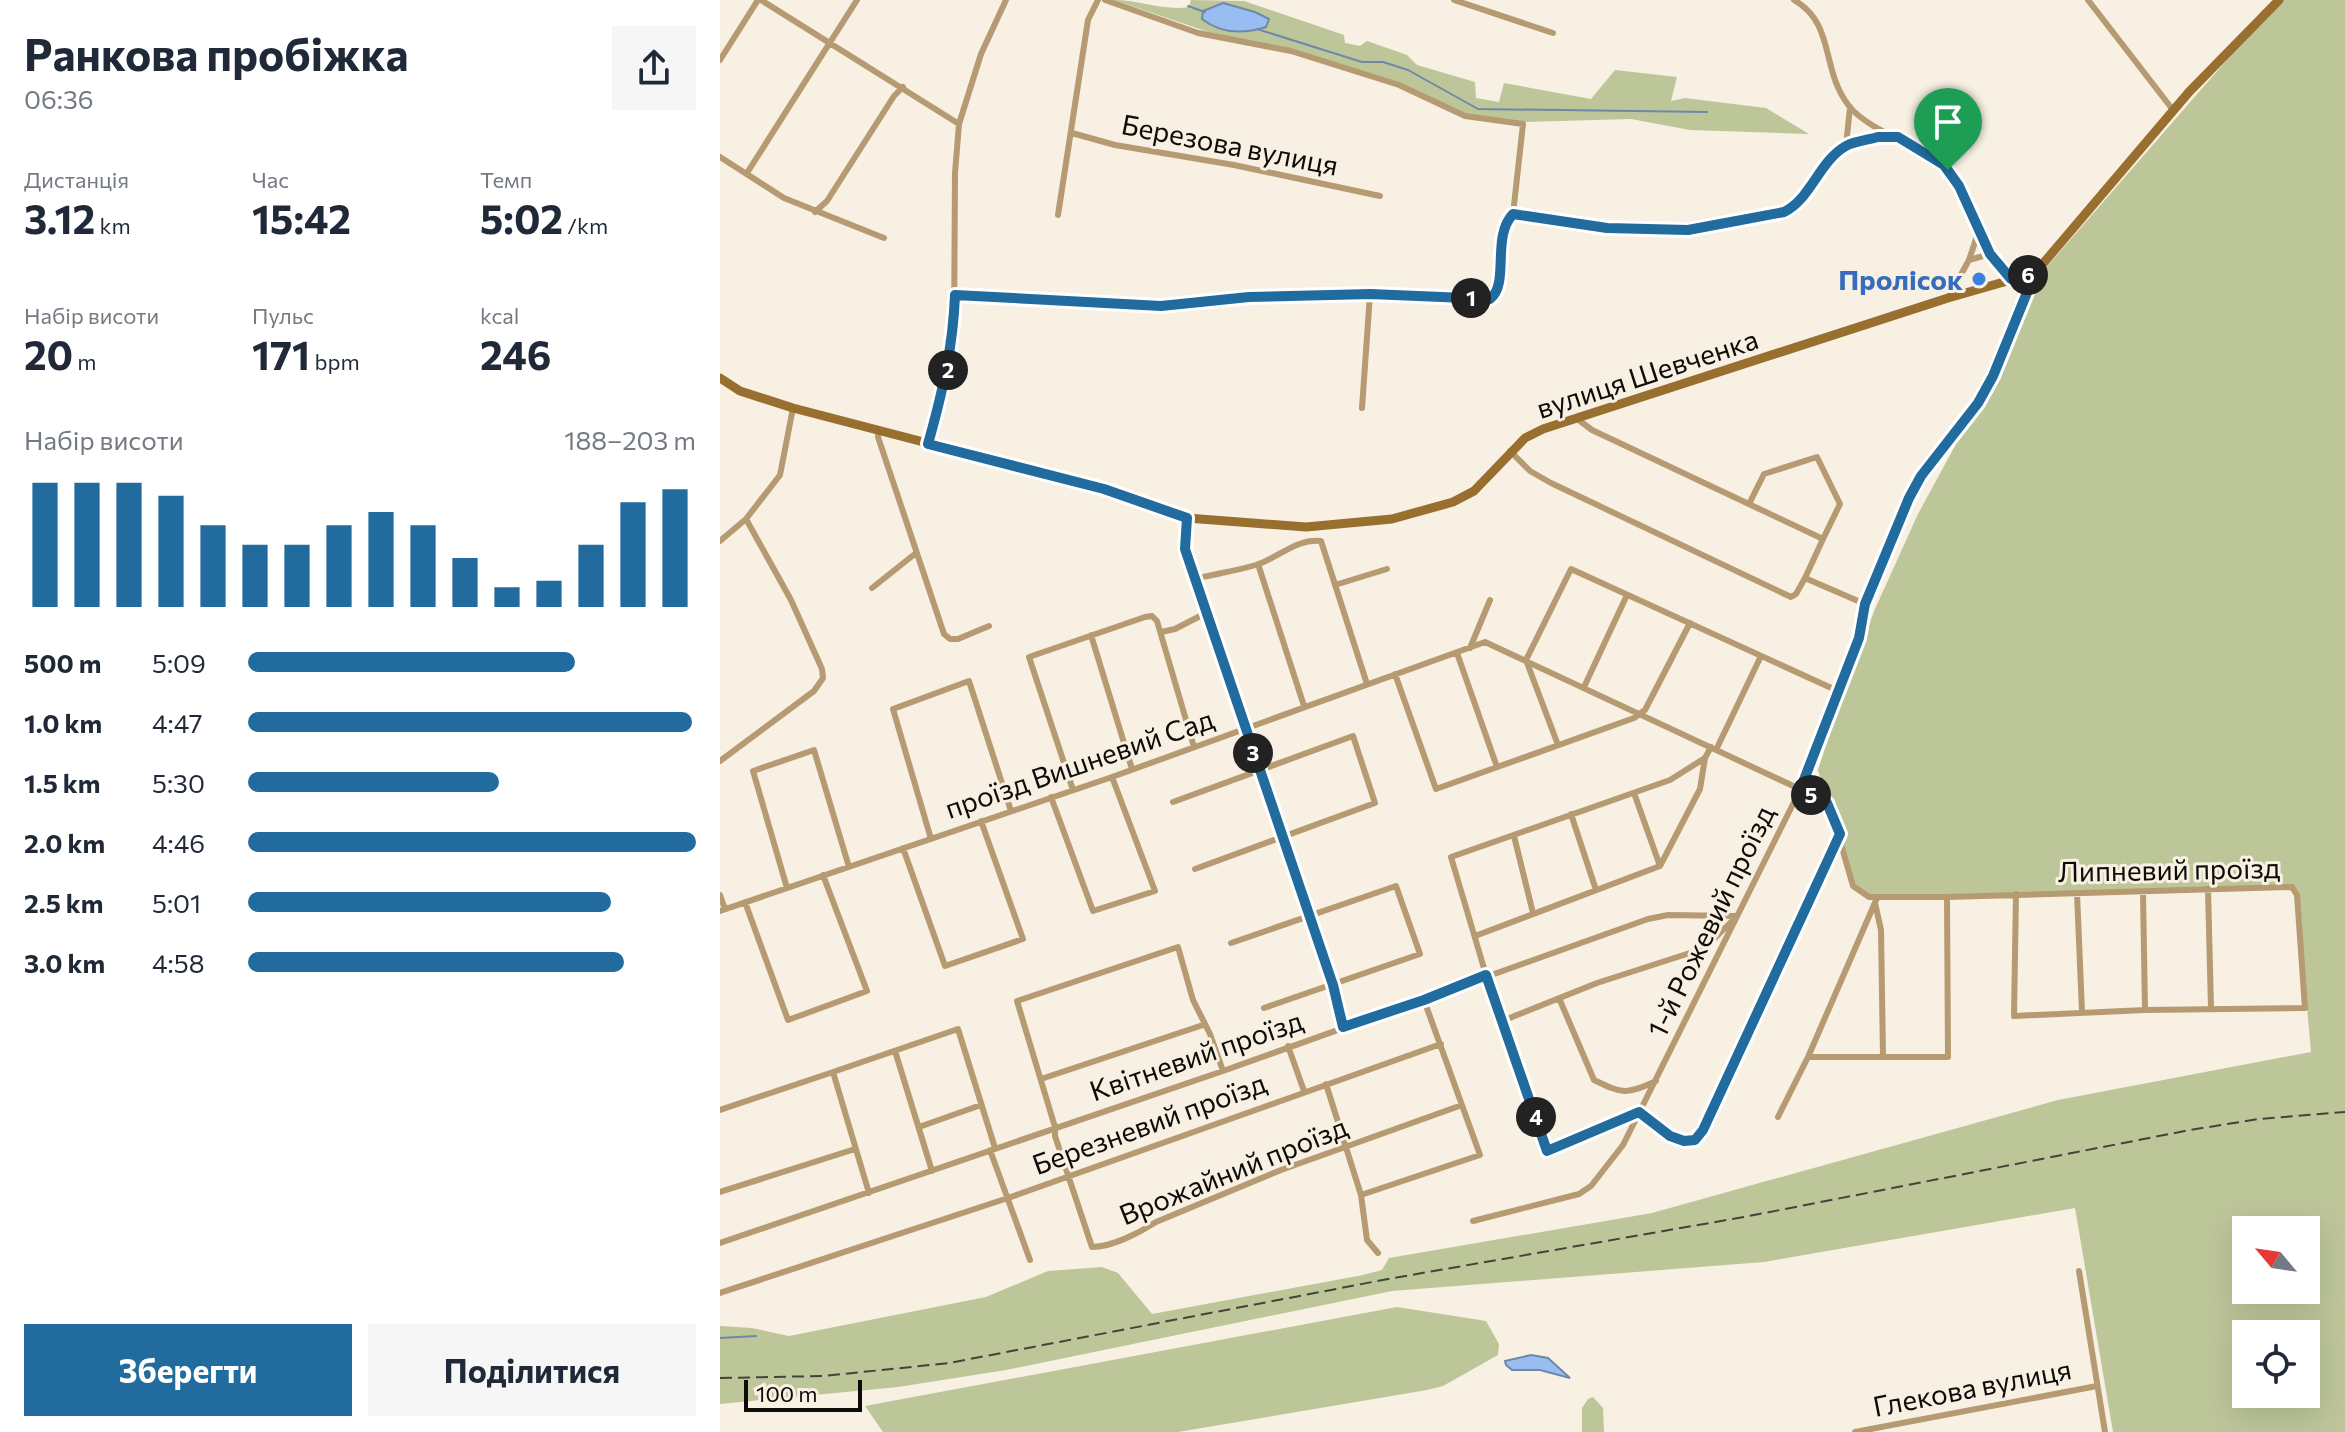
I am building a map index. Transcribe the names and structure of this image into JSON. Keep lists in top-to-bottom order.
{
  "streets": {
    "street": [
      "Березова вулиця",
      "вулиця Шевченка",
      "проїзд Вишневий Сад",
      "Липневий проїзд",
      "1-й Рожевий проїзд",
      "Квітневий проїзд",
      "Березневий проїзд",
      "Врожайний проїзд",
      "Глекова вулиця"
    ]
  },
  "crossings": [
    ["вулиця Шевченка", "1-й Рожевий проїзд"],
    ["проїзд Вишневий Сад", "1-й Рожевий проїзд"],
    ["1-й Рожевий проїзд", "Квітневий проїзд"],
    ["Квітневий проїзд", "Березневий проїзд"],
    ["Березневий проїзд", "Врожайний проїзд"]
  ],
  "places": ["Пролісок"],
  "scale_bar": "100 m",
  "north": "top left",
  "page": {
    "heading": ["Ранкова пробіжка", "06:36"],
    "stats": [
      ["Дистанція", "3.12 km"],
      ["Час", "15:42"],
      ["Темп", "5:02 /km"],
      ["Набір висоти", "20 m"],
      ["Пульс", "171 bpm"],
      ["kcal", "246"]
    ],
    "pins": [
      "6",
      "1",
      "2",
      "3",
      "5",
      "4"
    ],
    "chart": ["Набір висоти", "188–203 m"],
    "list": [
      {
        "name": "500 m",
        "note": "5:09"
      },
      {
        "name": "1.0 km",
        "note": "4:47"
      },
      {
        "name": "1.5 km",
        "note": "5:30"
      },
      {
        "name": "2.0 km",
        "note": "4:46"
      },
      {
        "name": "2.5 km",
        "note": "5:01"
      },
      {
        "name": "3.0 km",
        "note": "4:58"
      }
    ],
    "buttons": ["Зберегти", "Поділитися"],
    "scale": "100 m"
  }
}
